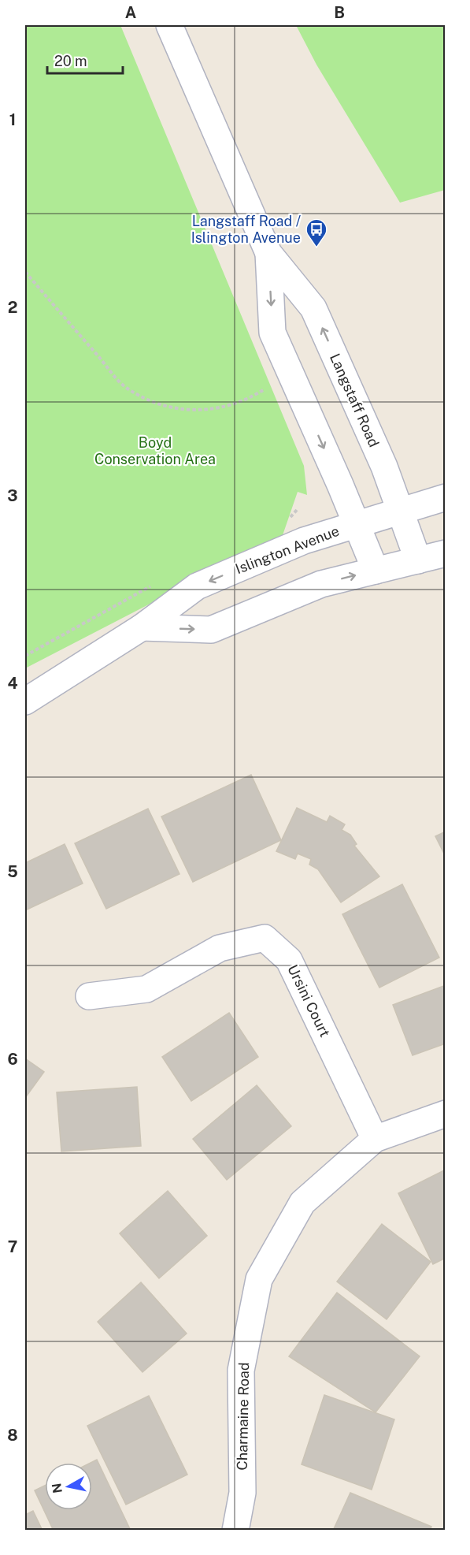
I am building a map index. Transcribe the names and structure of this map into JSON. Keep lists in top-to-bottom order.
{
  "streets": {
    "main road": [
      "Langstaff Road",
      "Islington Avenue",
      "Ursini Court",
      "Charmaine Road"
    ]
  },
  "crossings": [
    ["Langstaff Road", "Islington Avenue"],
    ["Ursini Court", "Charmaine Road"]
  ],
  "parks": ["Boyd Conservation Area"],
  "places": {
    "bus stop": ["Langstaff Road / Islington Avenue"]
  },
  "scale_bar": "20 m",
  "north": "left",
  "grid": {
    "columns": ["A", "B"],
    "rows": [
      "1",
      "2",
      "3",
      "4",
      "5",
      "6",
      "7",
      "8"
    ]
  }
}
